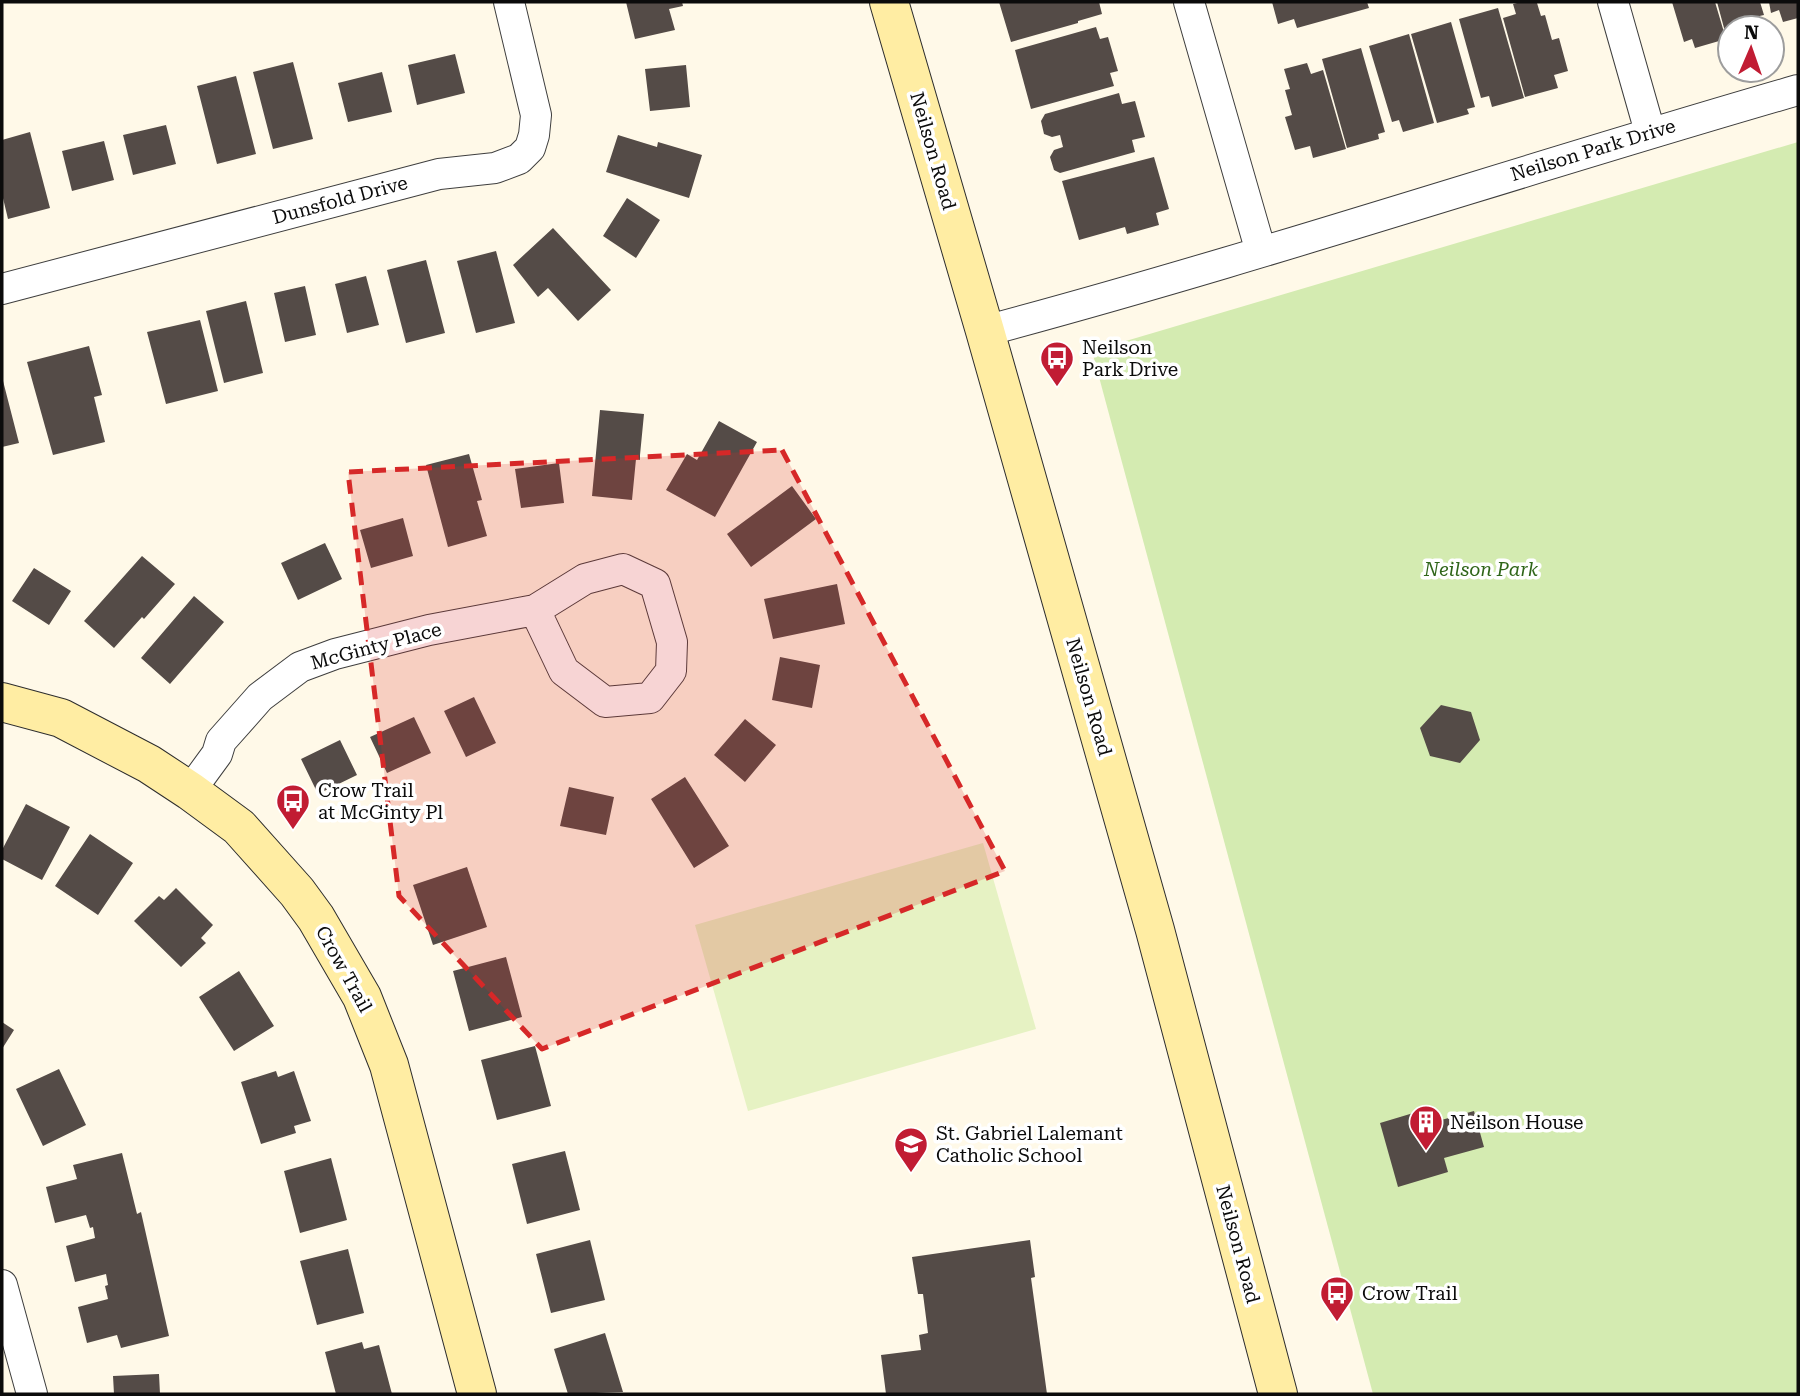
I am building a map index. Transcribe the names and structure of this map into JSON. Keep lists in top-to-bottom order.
{
  "streets": {
    "main road": ["Neilson Road", "Crow Trail"],
    "street": ["Neilson Park Drive", "Dunsfold Drive", "McGinty Place"]
  },
  "crossings": [
    ["Neilson Park Drive", "Neilson Road"],
    ["McGinty Place", "Crow Trail"]
  ],
  "parks": ["Neilson Park"],
  "places": {
    "bus stop": ["Neilson Park Drive", "Crow Trail at McGinty Pl", "Crow Trail"],
    "building": ["Neilson House"],
    "school or university": ["St. Gabriel Lalemant Catholic School"]
  },
  "north": "top"
}
